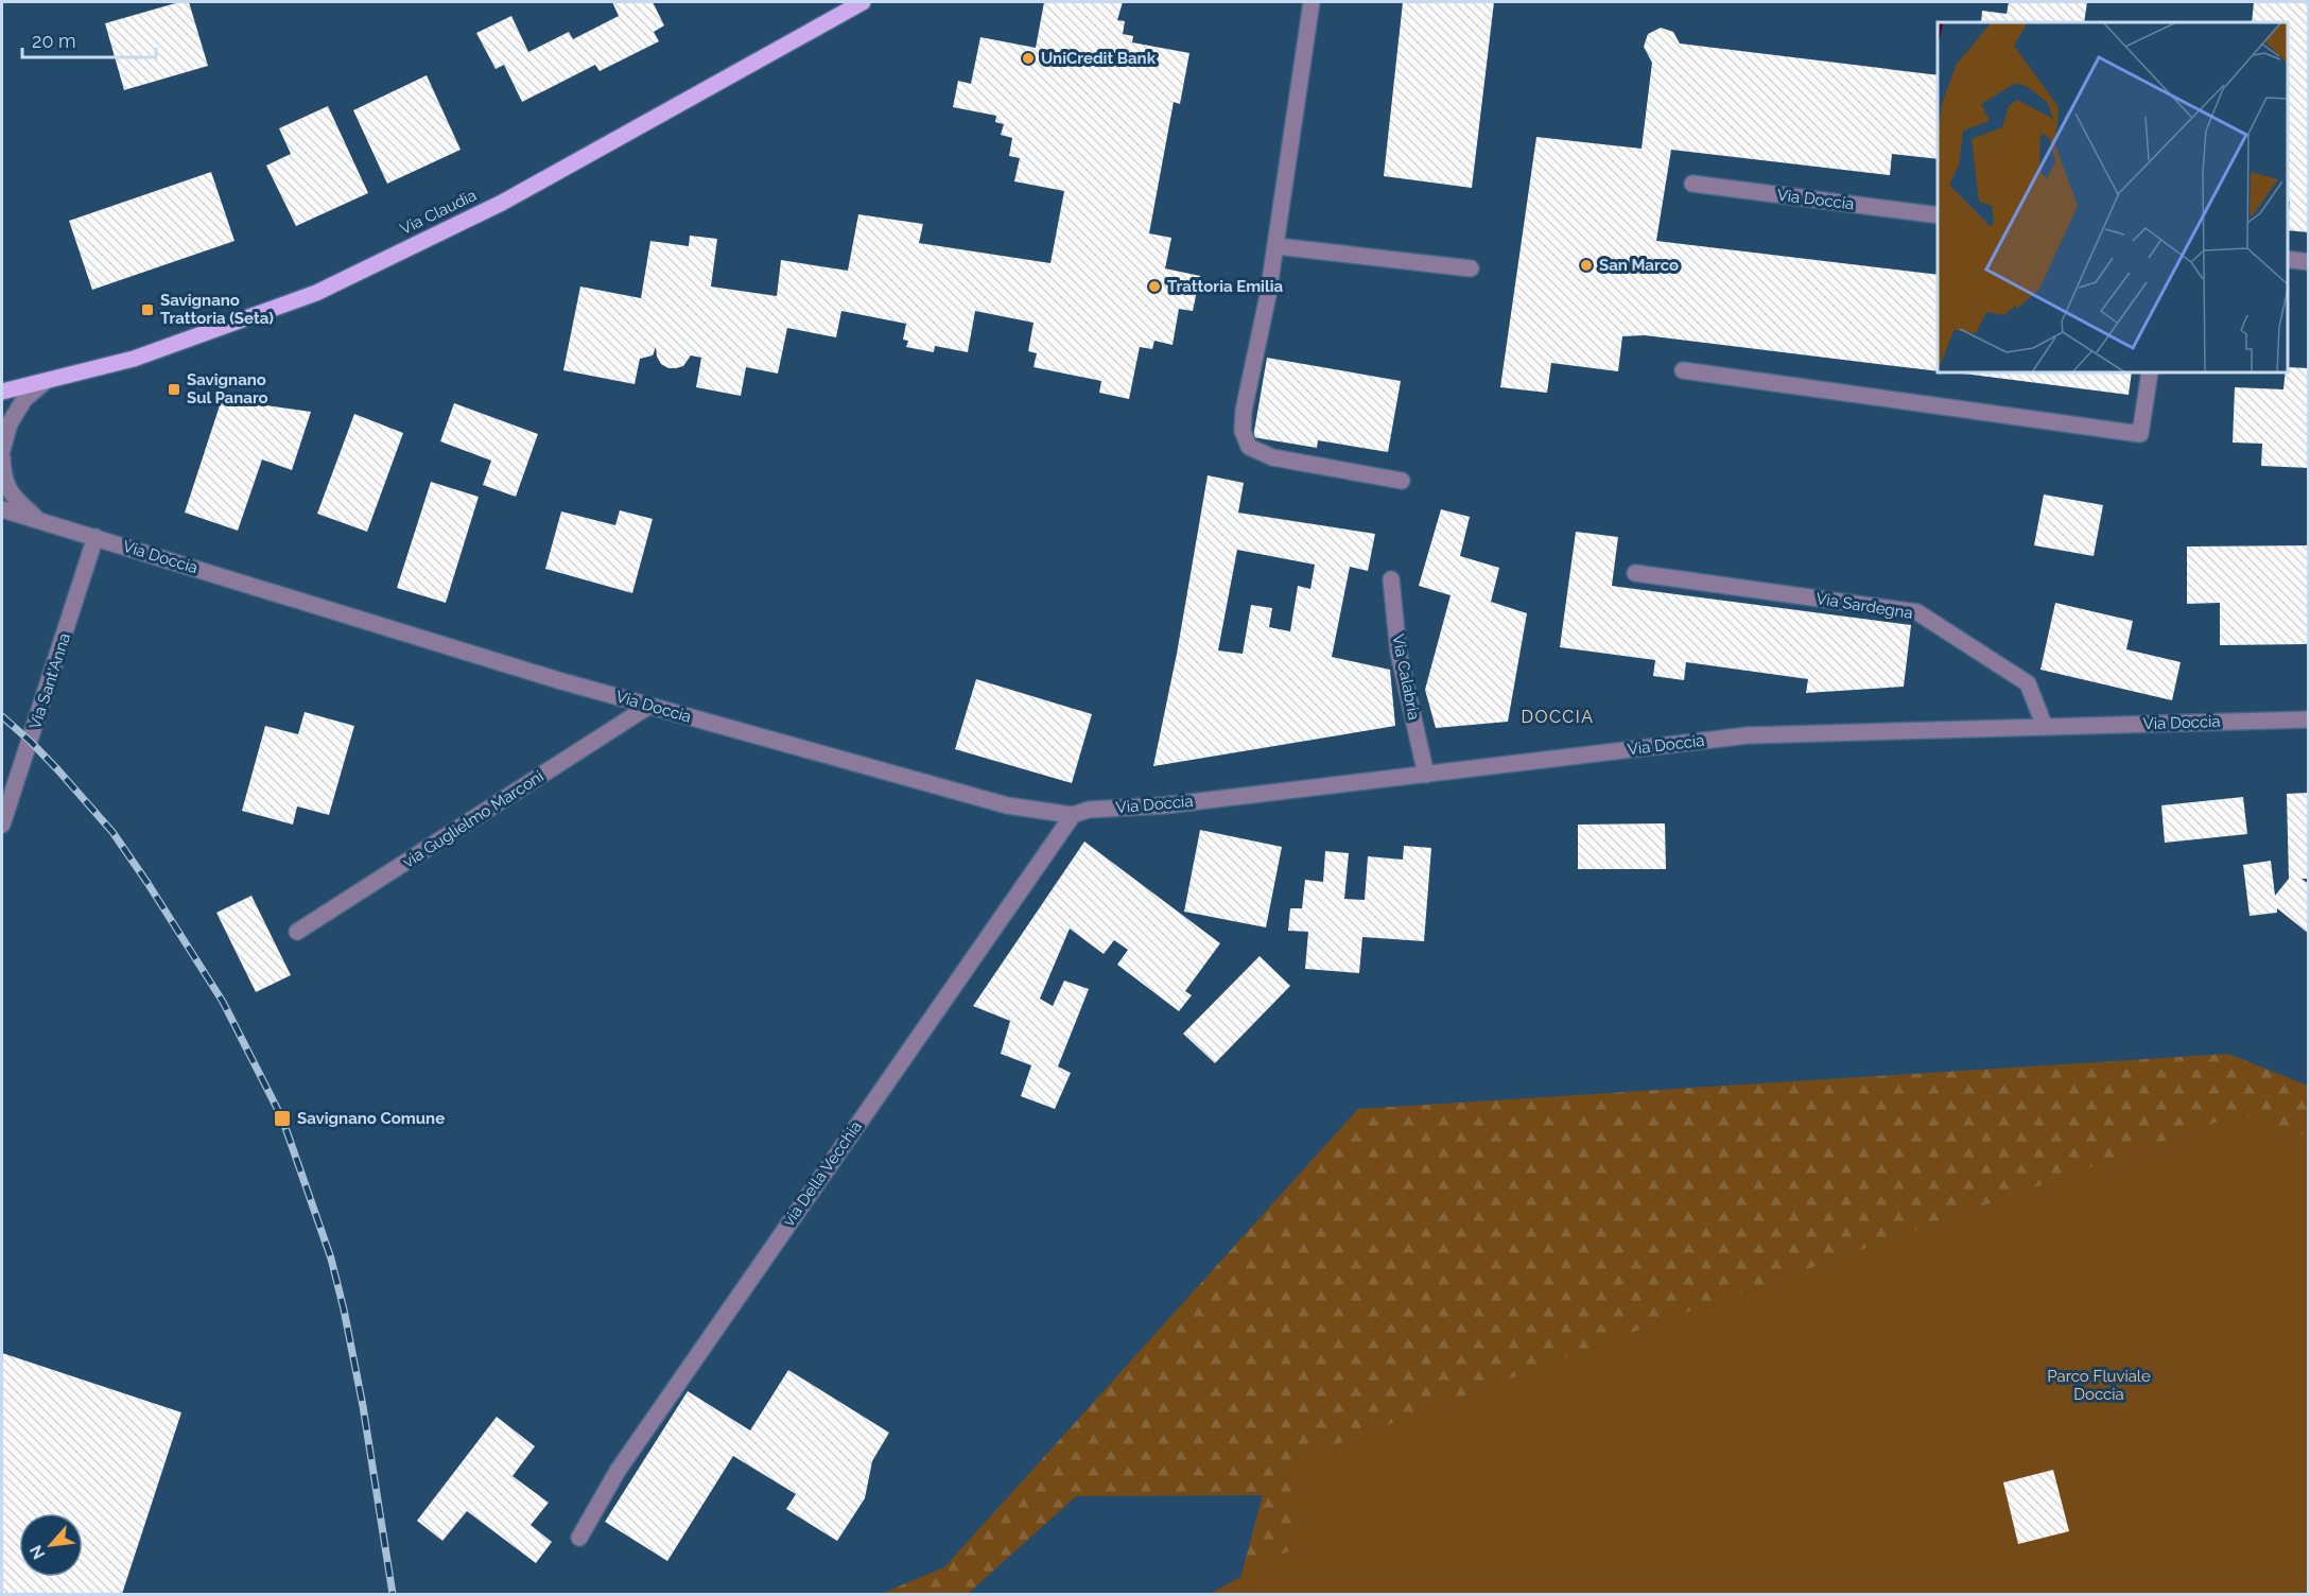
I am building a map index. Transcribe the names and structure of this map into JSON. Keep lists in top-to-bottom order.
{
  "streets": {
    "main road": ["Via Claudia"],
    "street": [
      "Via Doccia",
      "Via Sardegna",
      "Via Calabria",
      "Via Sant'Anna",
      "via Guglielmo Marconi",
      "via Della Vecchia"
    ]
  },
  "crossings": [
    ["Via Doccia", "Via Sardegna"],
    ["Via Doccia", "Via Calabria"],
    ["Via Doccia", "Via Sant'Anna"],
    ["Via Doccia", "via Guglielmo Marconi"],
    ["Via Doccia", "via Della Vecchia"]
  ],
  "districts": ["DOCCIA"],
  "parks": ["Parco Fluviale Doccia"],
  "places": {
    "other": ["UniCredit Bank", "San Marco", "Trattoria Emilia"],
    "transit": ["Savignano Trattoria (Seta)", "Savignano Sul Panaro", "Savignano Comune"]
  },
  "scale_bar": "20 m",
  "north": "bottom left"
}
